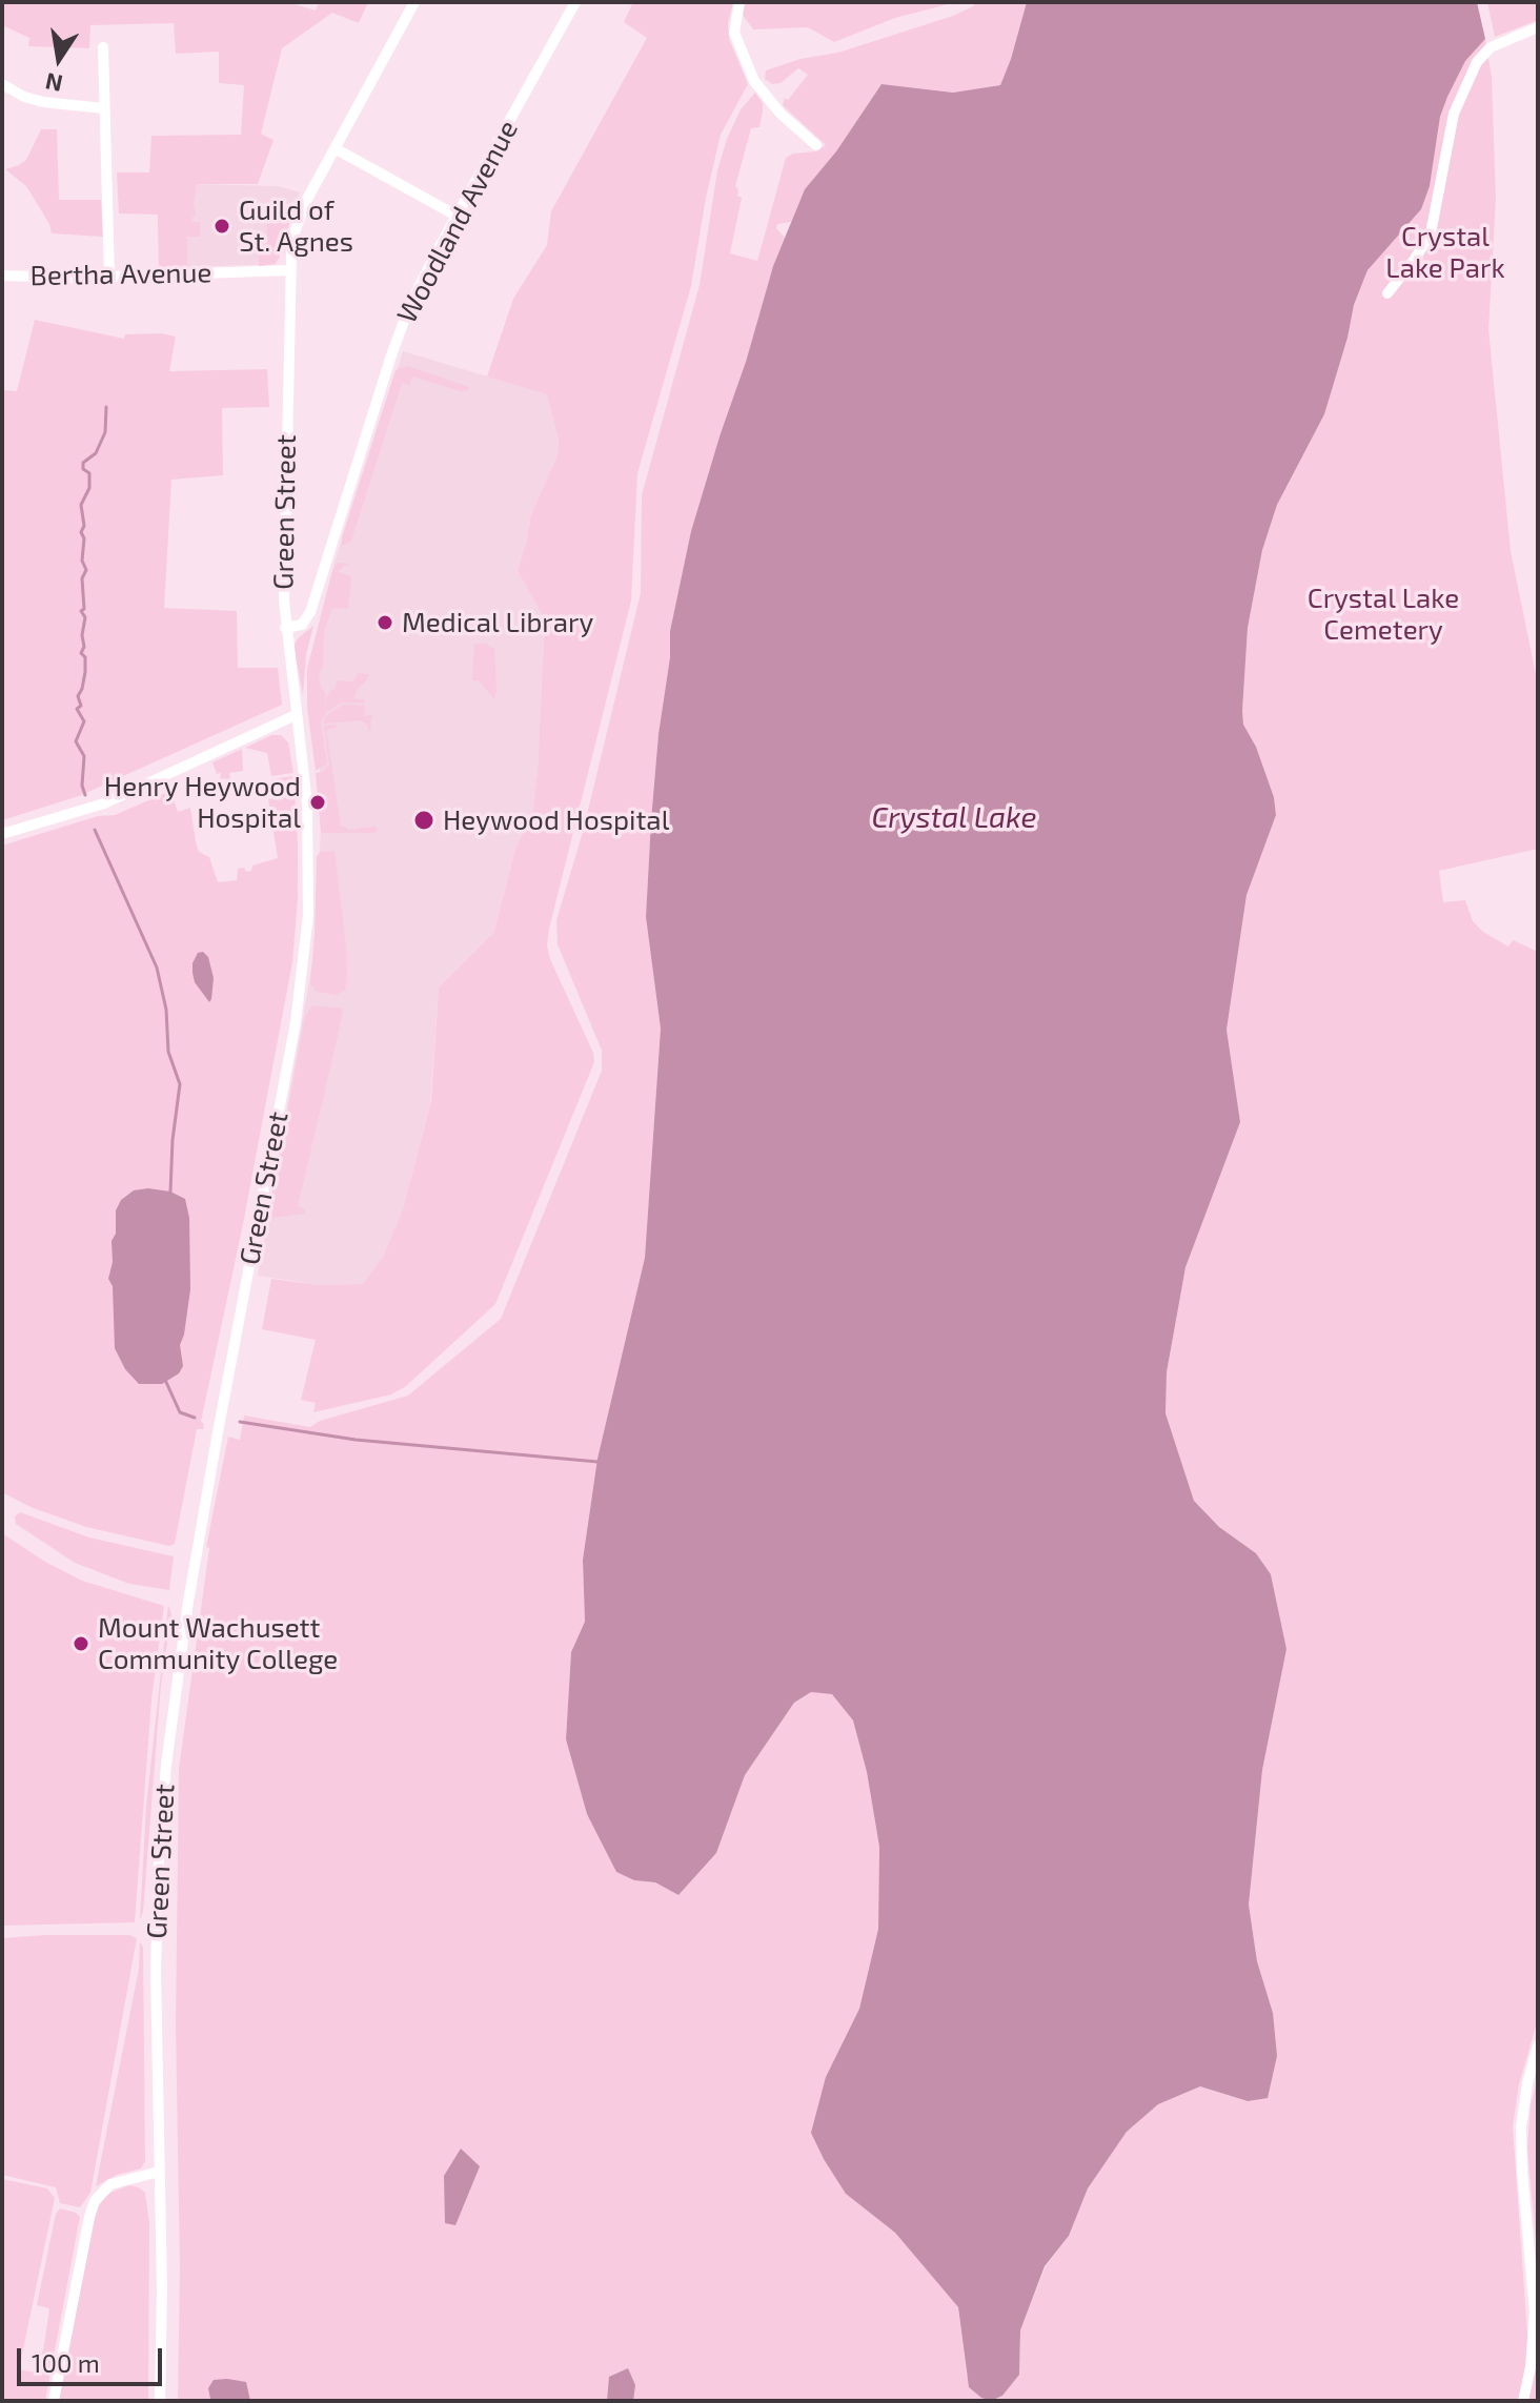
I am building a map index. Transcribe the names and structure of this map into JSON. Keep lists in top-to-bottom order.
{
  "streets": {
    "street": ["Woodland Avenue", "Bertha Avenue", "Green Street"]
  },
  "crossings": [
    ["Woodland Avenue", "Green Street"],
    ["Bertha Avenue", "Green Street"]
  ],
  "water": ["Crystal Lake"],
  "parks": ["Crystal Lake Park", "Crystal Lake Cemetery"],
  "places": [
    "Guild of St. Agnes",
    "Medical Library",
    "Henry Heywood Hospital",
    "Heywood Hospital",
    "Mount Wachusett Community College"
  ],
  "scale_bar": "100 m",
  "north": "bottom"
}
